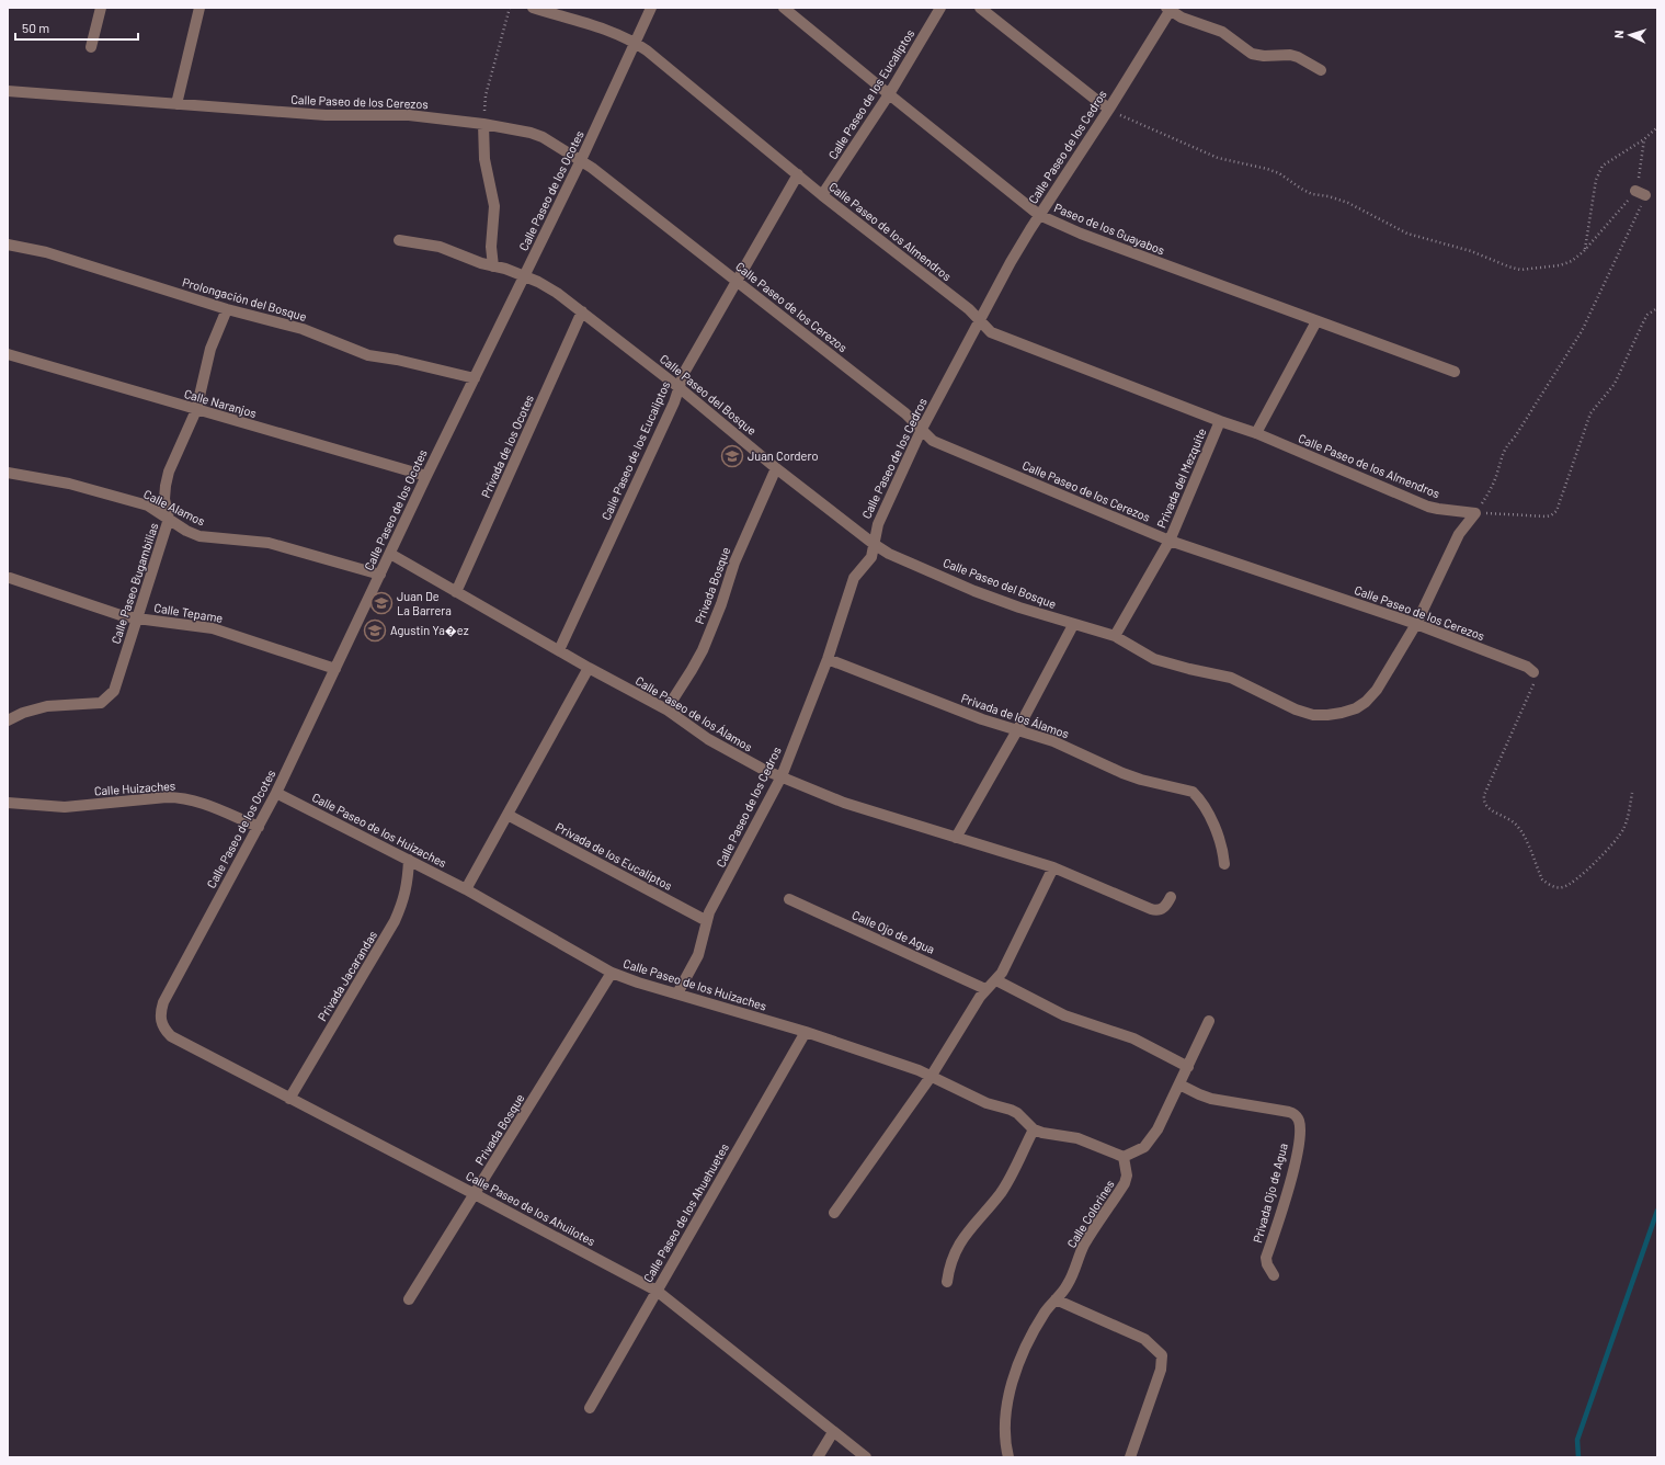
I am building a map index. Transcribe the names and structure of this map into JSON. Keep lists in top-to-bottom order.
{
  "streets": {
    "street": [
      "Calle Paseo de los Eucaliptos",
      "Calle Paseo de los Cerezos",
      "Calle Paseo de los Cedros",
      "Calle Paseo de los Ocotes",
      "Paseo de los Guayabos",
      "Calle Paseo de los Almendros",
      "Prolongación del Bosque",
      "Calle Paseo del Bosque",
      "Calle Naranjos",
      "Privada de los Ocotes",
      "Privada del Mezquite",
      "Calle Alamos",
      "Calle Paseo Bugambilias",
      "Privada Bosque",
      "Calle Tepame",
      "Calle Paseo de los Álamos",
      "Privada de los Álamos",
      "Calle Huizaches",
      "Calle Paseo de los Huizaches",
      "Privada de los Eucaliptos",
      "Calle Ojo de Agua",
      "Privada Jacarandas",
      "Privada Ojo de Agua",
      "Calle Paseo de los Ahuilotes",
      "Calle Paseo de los Ahuehuetes",
      "Calle Colorines"
    ]
  },
  "crossings": [
    ["Calle Paseo de los Eucaliptos", "Calle Paseo de los Cerezos"],
    ["Calle Paseo de los Eucaliptos", "Paseo de los Guayabos"],
    ["Calle Paseo de los Eucaliptos", "Calle Paseo de los Almendros"],
    ["Calle Paseo de los Eucaliptos", "Calle Paseo del Bosque"],
    ["Calle Paseo de los Eucaliptos", "Calle Paseo de los Álamos"],
    ["Calle Paseo de los Cerezos", "Calle Paseo de los Cedros"],
    ["Calle Paseo de los Cerezos", "Calle Paseo de los Ocotes"],
    ["Calle Paseo de los Cerezos", "Calle Paseo del Bosque"],
    ["Calle Paseo de los Cerezos", "Privada del Mezquite"],
    ["Calle Paseo de los Cedros", "Paseo de los Guayabos"],
    ["Calle Paseo de los Cedros", "Calle Paseo de los Almendros"],
    ["Calle Paseo de los Cedros", "Calle Paseo del Bosque"],
    ["Calle Paseo de los Cedros", "Calle Paseo de los Álamos"],
    ["Calle Paseo de los Cedros", "Privada de los Álamos"],
    ["Calle Paseo de los Cedros", "Calle Paseo de los Huizaches"],
    ["Calle Paseo de los Cedros", "Privada de los Eucaliptos"],
    ["Calle Paseo de los Ocotes", "Calle Paseo de los Almendros"],
    ["Calle Paseo de los Ocotes", "Prolongación del Bosque"],
    ["Calle Paseo de los Ocotes", "Calle Paseo del Bosque"],
    ["Calle Paseo de los Ocotes", "Calle Naranjos"],
    ["Calle Paseo de los Ocotes", "Calle Alamos"],
    ["Calle Paseo de los Ocotes", "Calle Tepame"],
    ["Calle Paseo de los Ocotes", "Calle Paseo de los Álamos"],
    ["Calle Paseo de los Ocotes", "Calle Huizaches"],
    ["Calle Paseo de los Ocotes", "Calle Paseo de los Huizaches"],
    ["Calle Paseo de los Ocotes", "Calle Paseo de los Ahuilotes"],
    ["Calle Paseo de los Almendros", "Calle Paseo del Bosque"],
    ["Calle Paseo de los Almendros", "Privada del Mezquite"],
    ["Prolongación del Bosque", "Calle Paseo Bugambilias"],
    ["Calle Paseo del Bosque", "Privada de los Ocotes"],
    ["Calle Paseo del Bosque", "Privada del Mezquite"],
    ["Calle Paseo del Bosque", "Privada Bosque"],
    ["Calle Naranjos", "Calle Paseo Bugambilias"],
    ["Privada de los Ocotes", "Calle Paseo de los Álamos"],
    ["Calle Alamos", "Calle Paseo Bugambilias"],
    ["Calle Paseo Bugambilias", "Calle Tepame"],
    ["Privada Bosque", "Calle Paseo de los Álamos"],
    ["Privada Bosque", "Calle Paseo de los Huizaches"],
    ["Privada Bosque", "Calle Paseo de los Ahuilotes"],
    ["Calle Paseo de los Huizaches", "Privada Jacarandas"],
    ["Calle Paseo de los Huizaches", "Calle Paseo de los Ahuehuetes"],
    ["Privada Jacarandas", "Calle Paseo de los Ahuilotes"],
    ["Calle Paseo de los Ahuilotes", "Calle Paseo de los Ahuehuetes"]
  ],
  "places": {
    "school or university": ["Juan Cordero", "Juan De La Barrera", "Agustin Ya�ez"]
  },
  "scale_bar": "50 m",
  "north": "left"
}
